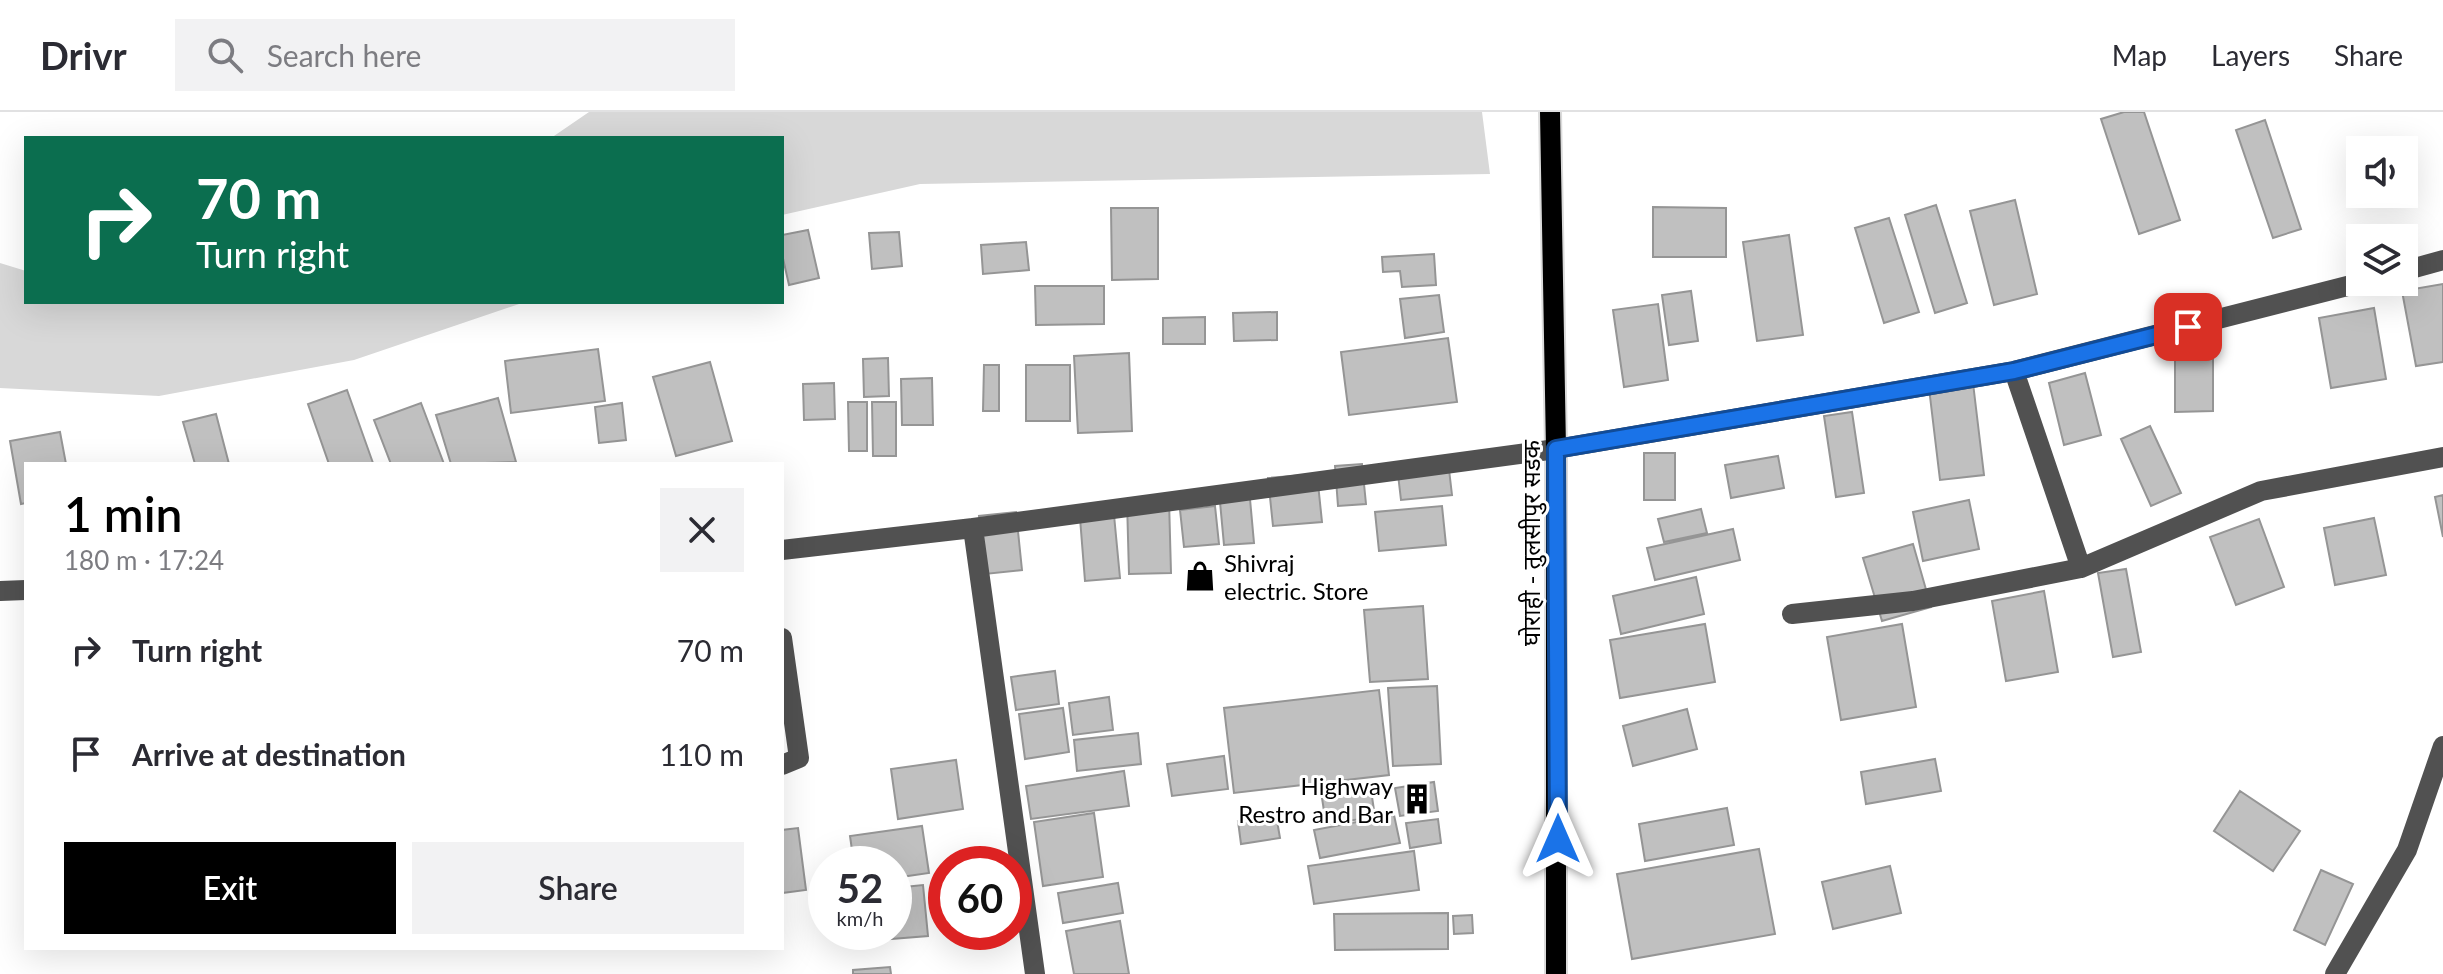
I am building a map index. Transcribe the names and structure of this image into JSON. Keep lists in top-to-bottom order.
{
  "streets": {
    "main road": ["घोराही - तुलसीपुर सडक"]
  },
  "places": {
    "shop": ["Shivraj electric. Store"],
    "building": ["Highway Restro and Bar"]
  },
  "page": {
    "header": "Drivr",
    "search": "Search here",
    "nav": ["Map", "Layers", "Share"],
    "turn": ["70 m", "Turn right"],
    "heading": ["1 min", "180 m · 17:24"],
    "list": [
      {
        "name": "Turn right",
        "value": "70 m"
      },
      {
        "name": "Arrive at destination",
        "value": "110 m"
      }
    ],
    "buttons": ["Exit", "Share"],
    "speed": "52 km/h",
    "limit": "60"
  }
}
